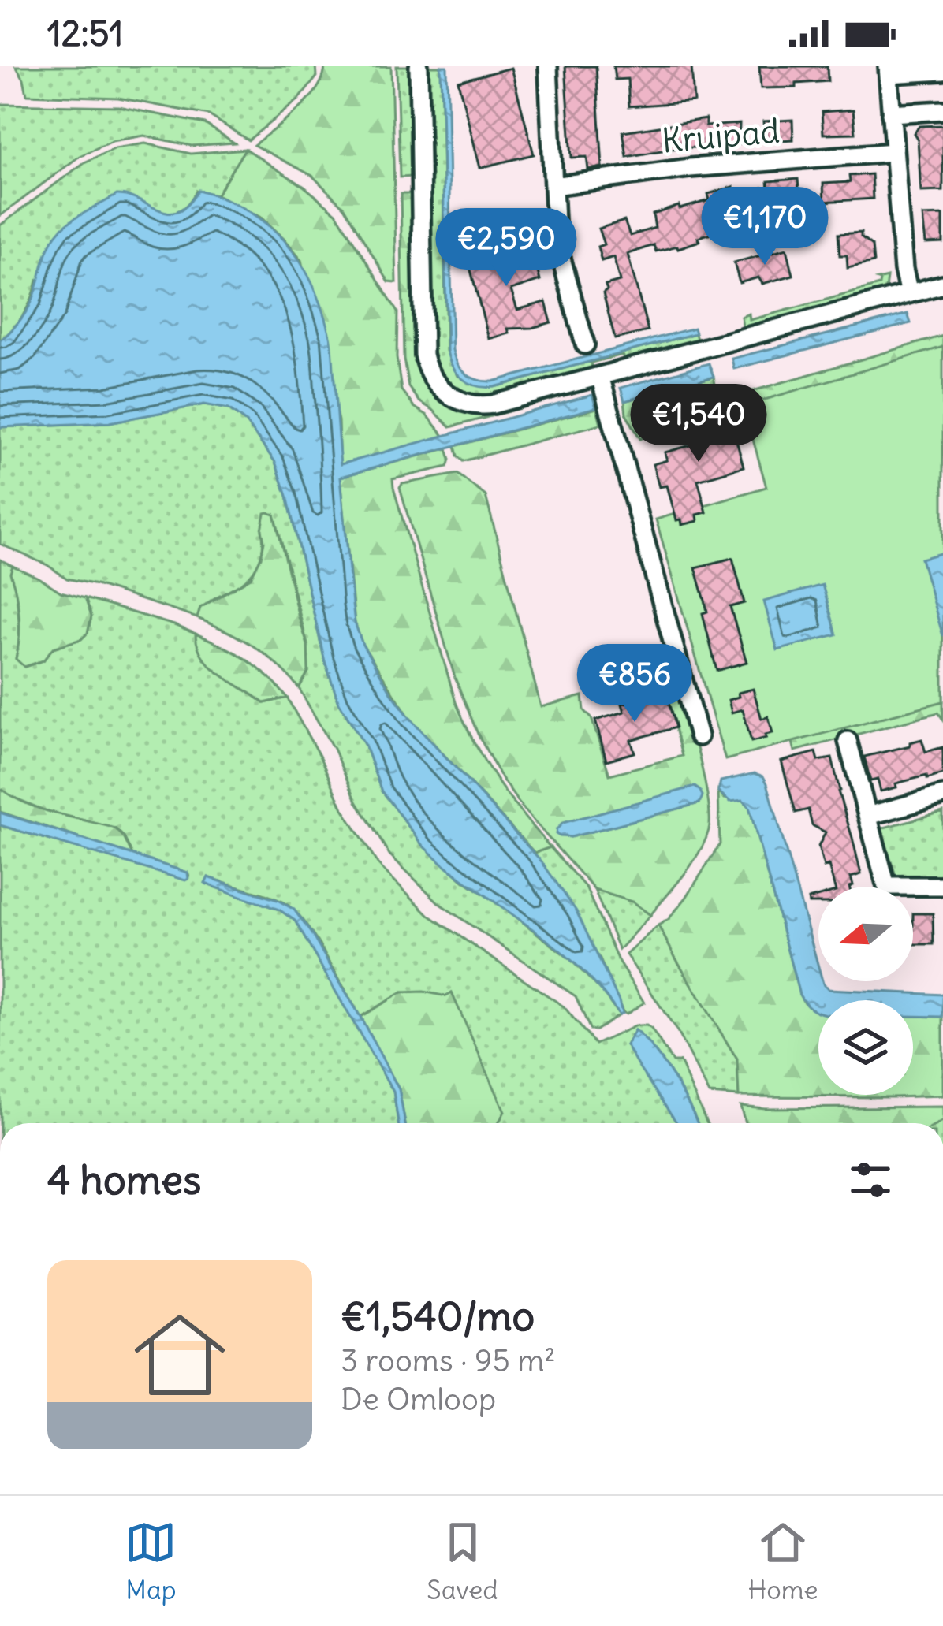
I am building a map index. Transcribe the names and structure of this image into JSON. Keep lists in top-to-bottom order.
{
  "streets": {
    "street": ["Kruipad"]
  },
  "north": "left",
  "page": {
    "status": "12:51",
    "price": [
      "€1,170",
      "€2,590",
      "€1,540",
      "€856"
    ],
    "heading": "4 homes",
    "list": [
      {
        "name": "€1,540/mo",
        "note": "3 rooms · 95 m² · De Omloop"
      }
    ],
    "tabs": ["Map", "Saved", "Home"]
  }
}
